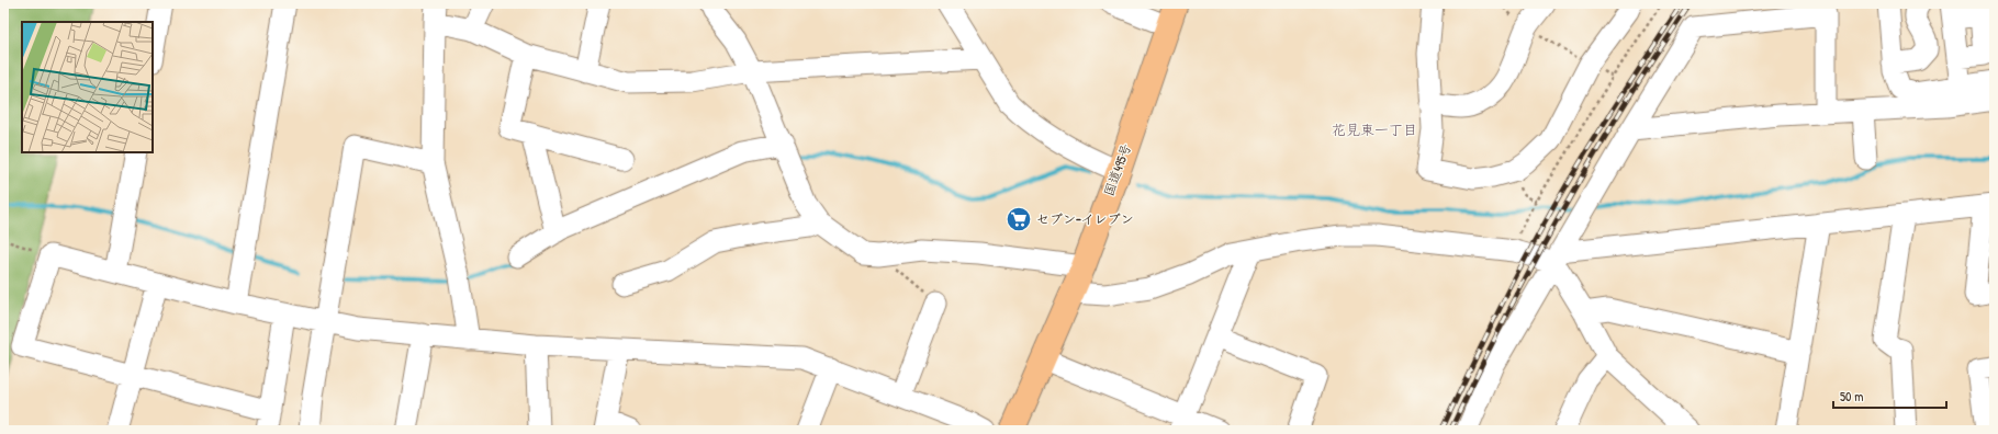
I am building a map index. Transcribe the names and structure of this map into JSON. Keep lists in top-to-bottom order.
{
  "streets": {
    "highway": ["国道495号"]
  },
  "districts": ["花見東一丁目"],
  "places": {
    "supermarket": ["セブン-イレブン"]
  },
  "scale_bar": "50 m"
}
